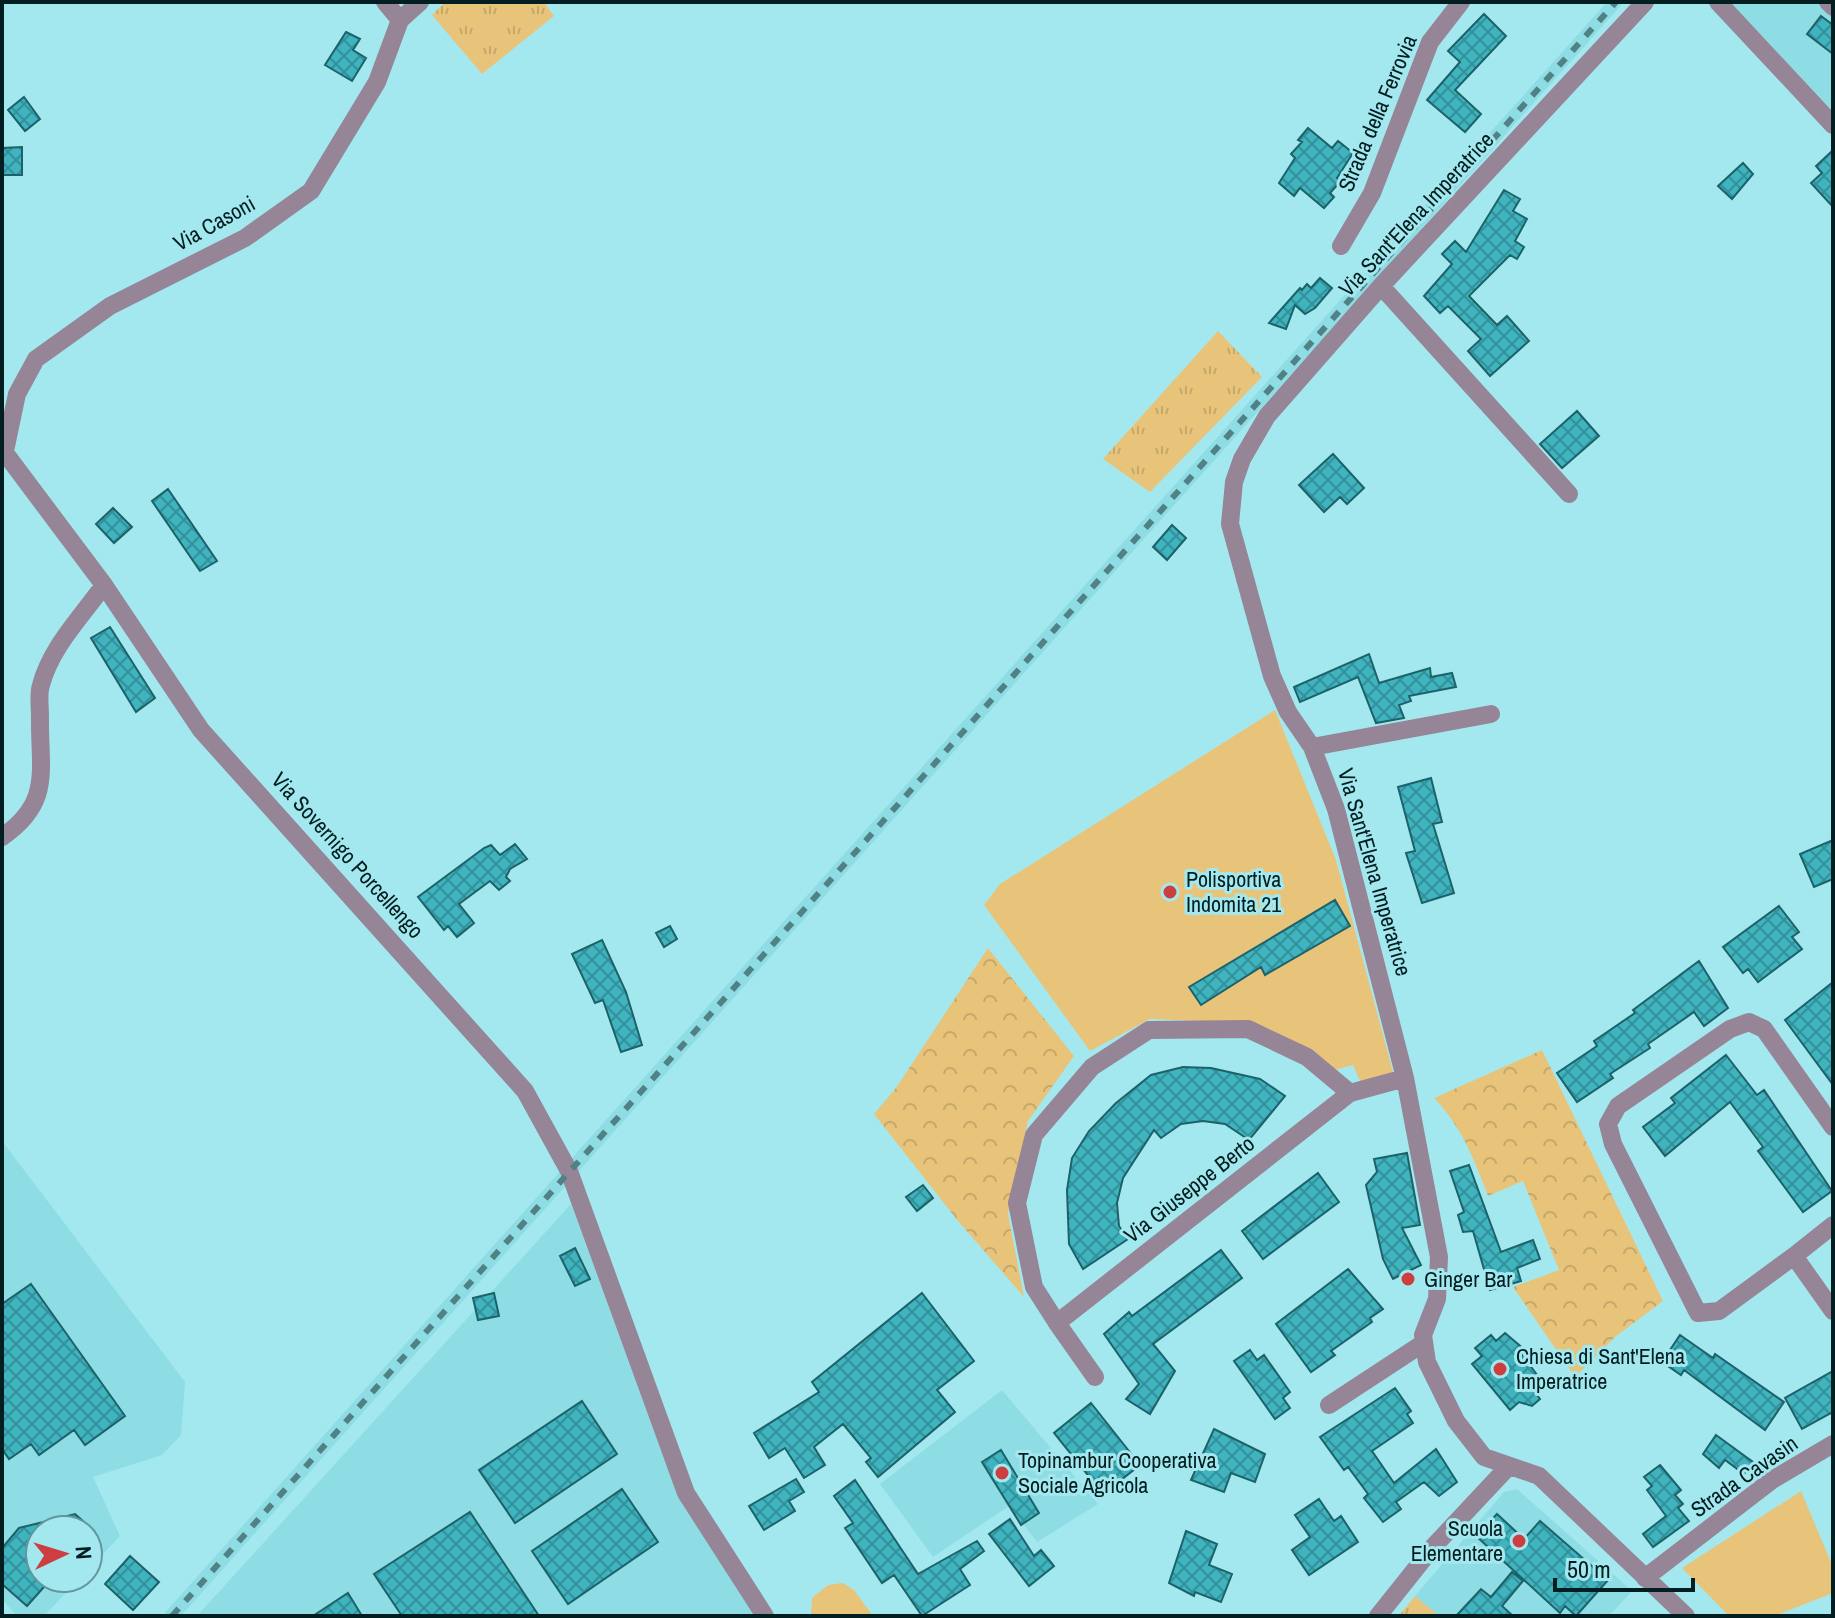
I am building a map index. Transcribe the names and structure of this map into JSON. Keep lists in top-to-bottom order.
{
  "streets": {
    "street": [
      "Strada della Ferrovia",
      "Via Sant'Elena Imperatrice",
      "Via Casoni",
      "Via Sovernigo Porcellengo",
      "Via Giuseppe Berto",
      "Strada Cavasin"
    ]
  },
  "crossings": [
    ["Via Sant'Elena Imperatrice", "Via Giuseppe Berto"],
    ["Via Casoni", "Via Sovernigo Porcellengo"]
  ],
  "places": [
    "Polisportiva Indomita 21",
    "Ginger Bar",
    "Chiesa di Sant'Elena Imperatrice",
    "Topinambur Cooperativa Sociale Agricola",
    "Scuola Elementare"
  ],
  "scale_bar": "50 m",
  "north": "right"
}
